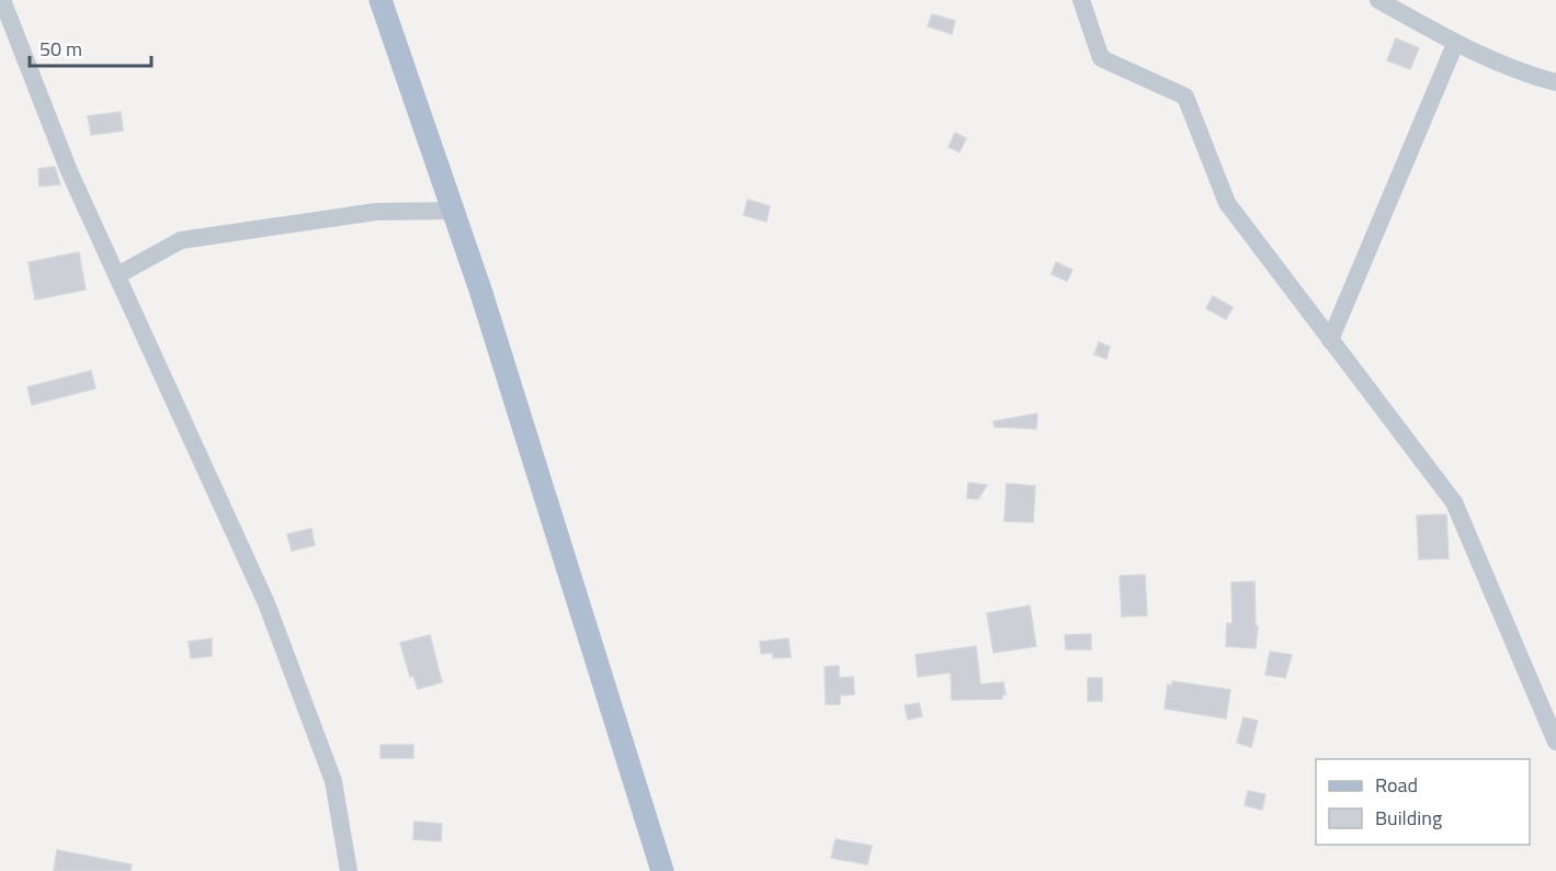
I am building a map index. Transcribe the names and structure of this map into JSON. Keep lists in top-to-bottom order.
{
  "legend": ["Road", "Building"],
  "scale_bar": "50 m"
}
